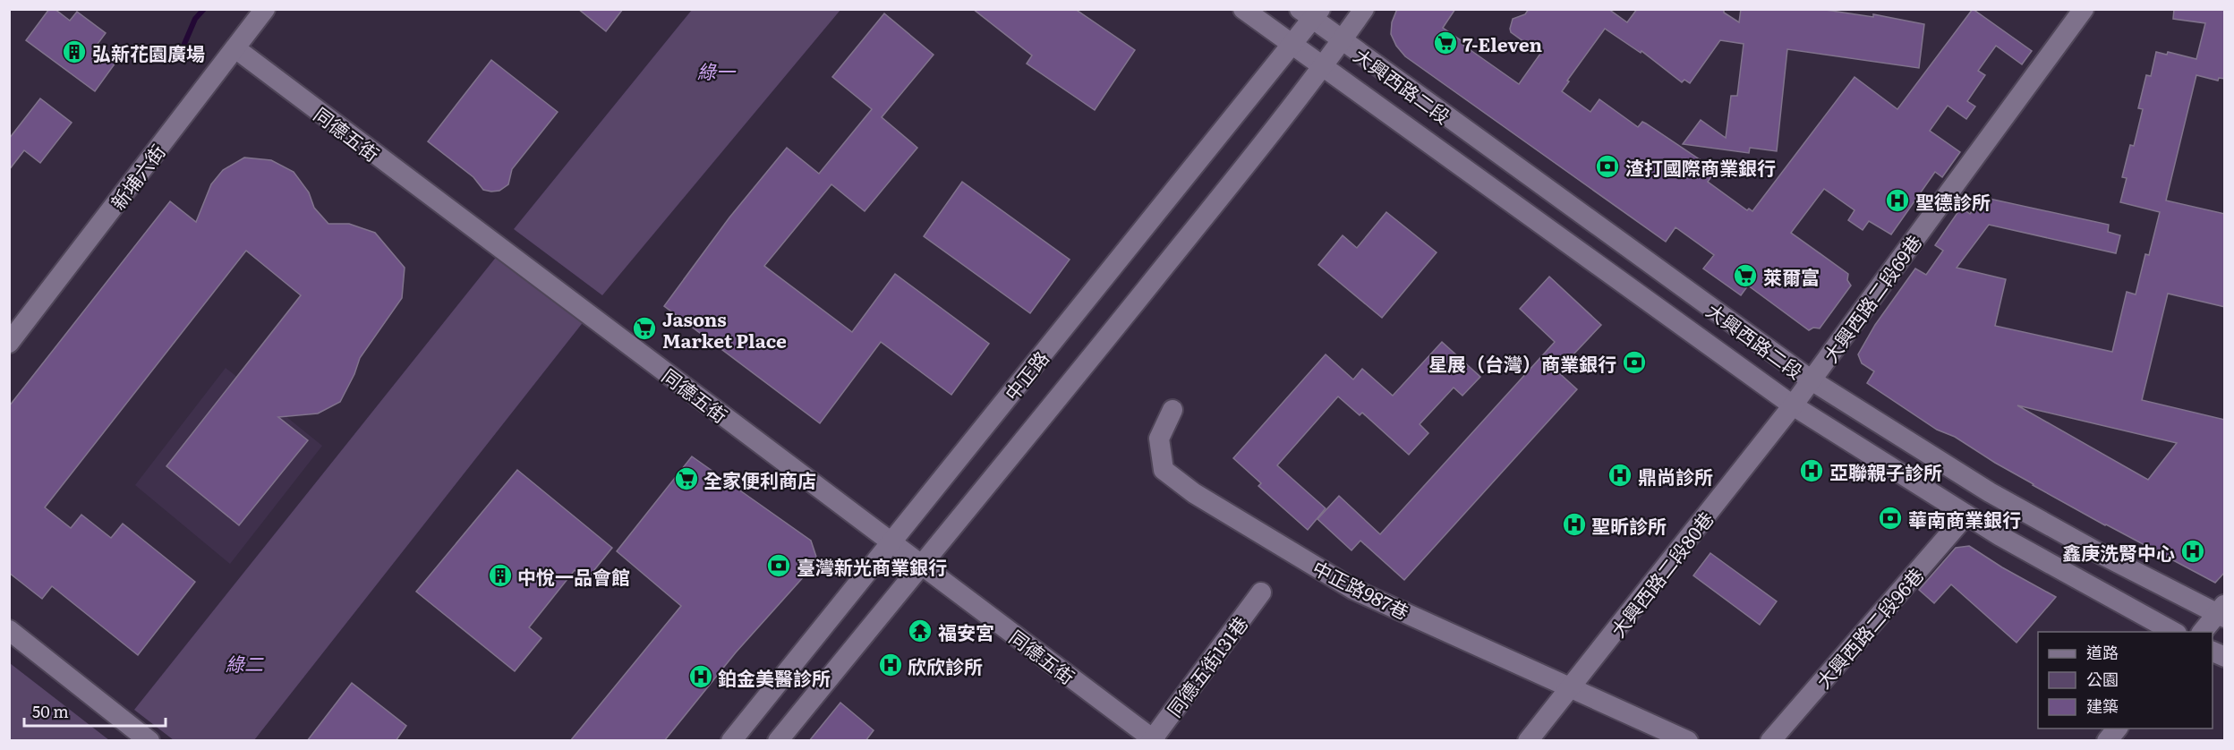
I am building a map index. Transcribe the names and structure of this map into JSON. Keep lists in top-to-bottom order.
{
  "streets": {
    "street": [
      "大興西路二段",
      "同德五街",
      "新埔六街",
      "大興西路二段69巷",
      "中正路",
      "大興西路二段80巷",
      "中正路987巷",
      "大興西路二段96巷",
      "同德五街131巷"
    ]
  },
  "crossings": [
    ["大興西路二段", "大興西路二段69巷"],
    ["大興西路二段", "中正路"],
    ["大興西路二段", "大興西路二段80巷"],
    ["大興西路二段", "大興西路二段96巷"],
    ["同德五街", "新埔六街"],
    ["同德五街", "中正路"],
    ["同德五街", "同德五街131巷"],
    ["大興西路二段69巷", "大興西路二段80巷"],
    ["大興西路二段80巷", "中正路987巷"]
  ],
  "parks": ["綠一", "綠二"],
  "places": {
    "supermarket": [
      "7-Eleven",
      "萊爾富",
      "Jasons Market Place",
      "全家便利商店"
    ],
    "building": ["弘新花園廣場", "中悅一品會館"],
    "bank": [
      "渣打國際商業銀行",
      "星展（台灣）商業銀行",
      "華南商業銀行",
      "臺灣新光商業銀行"
    ],
    "hospital": [
      "聖德診所",
      "亞聯親子診所",
      "鼎尚診所",
      "聖昕診所",
      "鑫庚洗腎中心",
      "欣欣診所",
      "鉑金美醫診所"
    ],
    "temple": ["福安宮"]
  },
  "legend": ["道路", "公園", "建築"],
  "scale_bar": "50 m"
}
